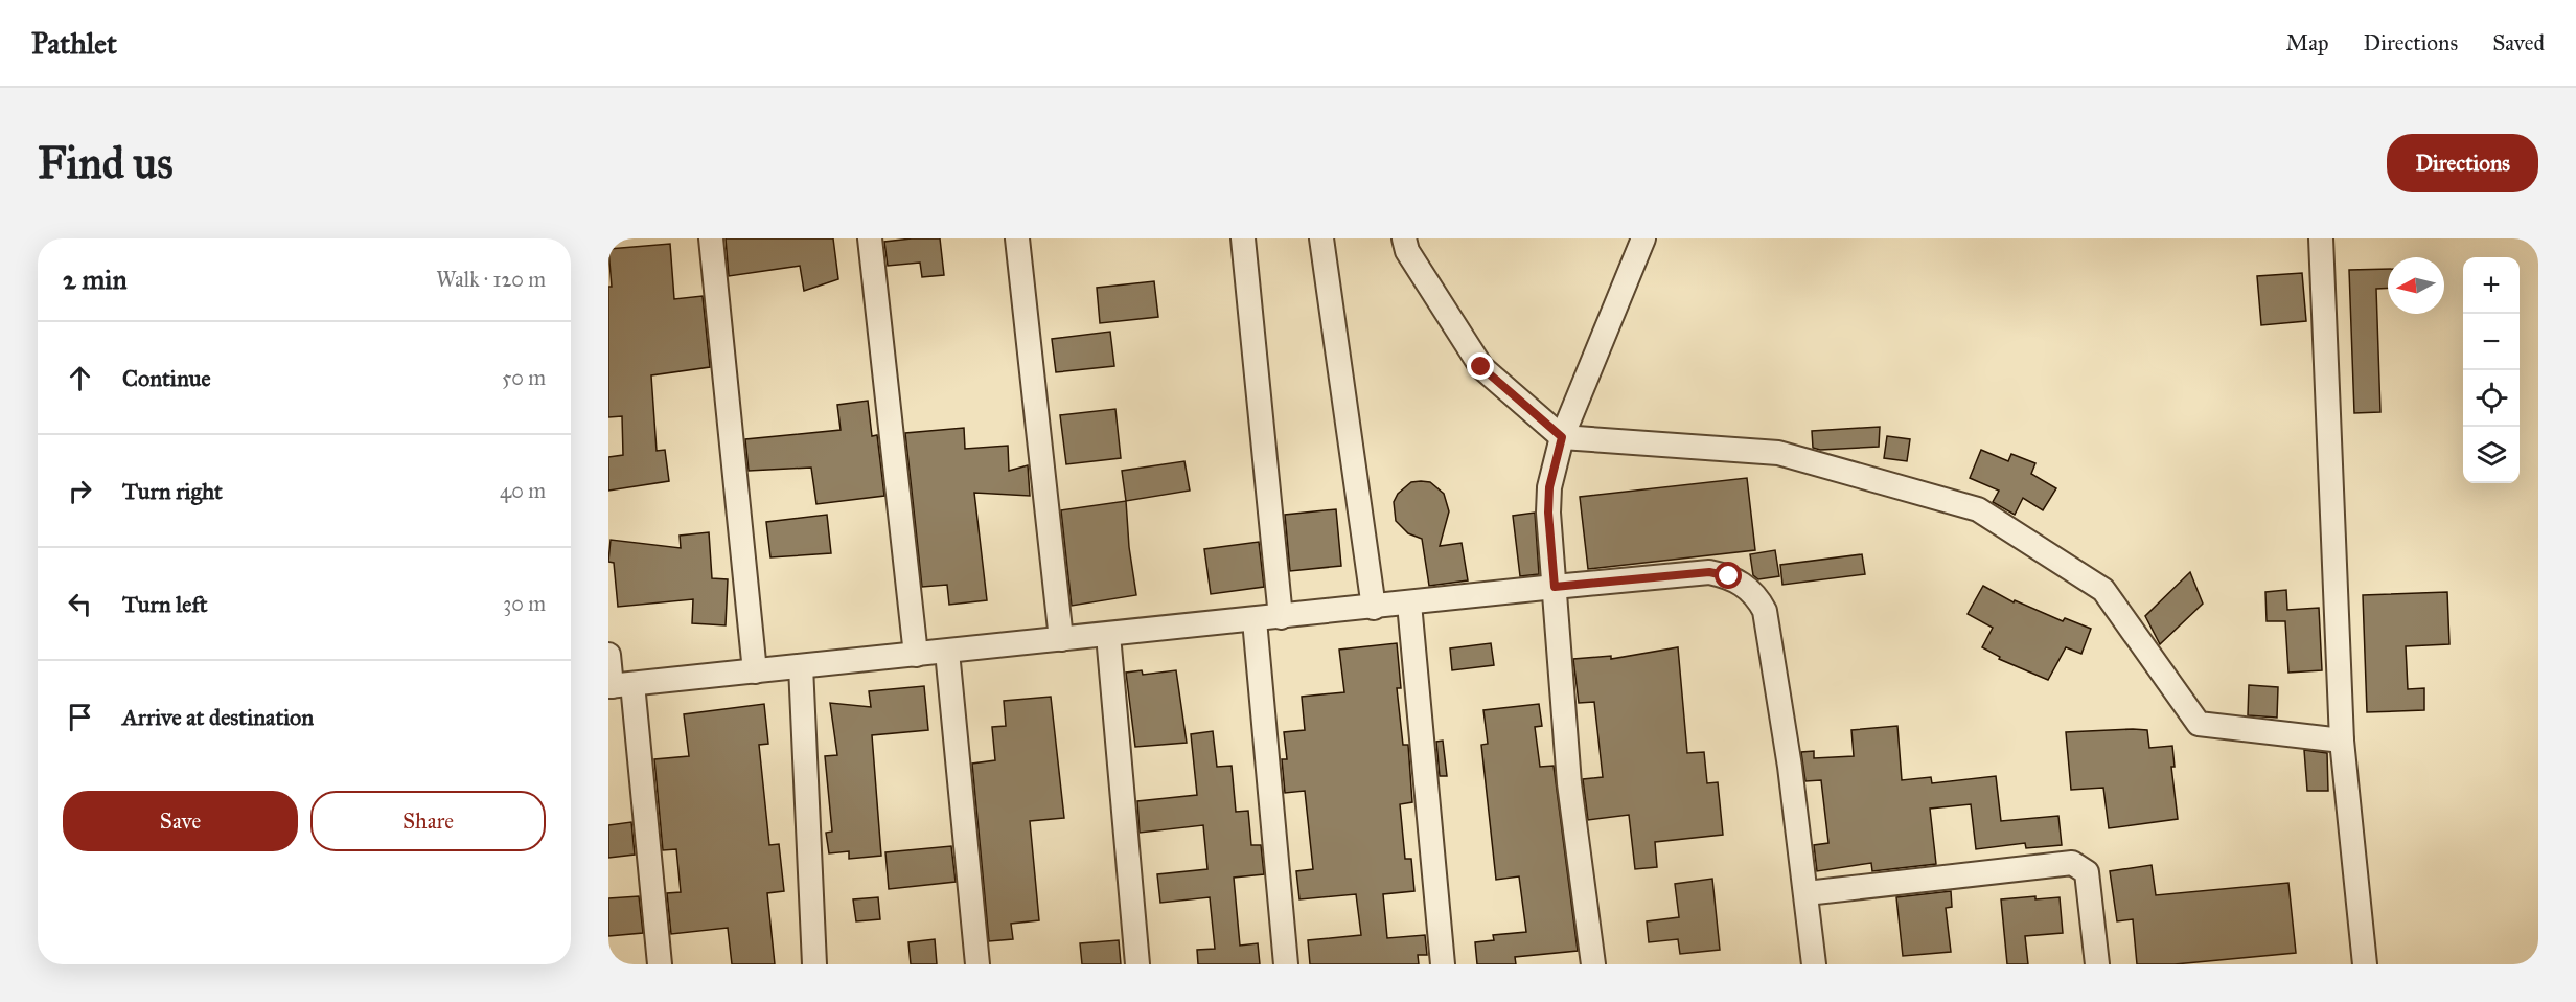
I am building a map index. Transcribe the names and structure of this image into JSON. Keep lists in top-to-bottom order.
{
  "north": "left",
  "page": {
    "header": "Pathlet",
    "nav": ["Map", "Directions", "Saved"],
    "buttons": [
      "Directions",
      ["Save", "Share"]
    ],
    "title": "Find us",
    "heading": ["2 min", "Walk · 120 m"],
    "map_buttons": ["+", "−"],
    "list": [
      ["Continue", "50 m"],
      ["Turn right", "40 m"],
      ["Turn left", "30 m"],
      "Arrive at destination"
    ]
  }
}
